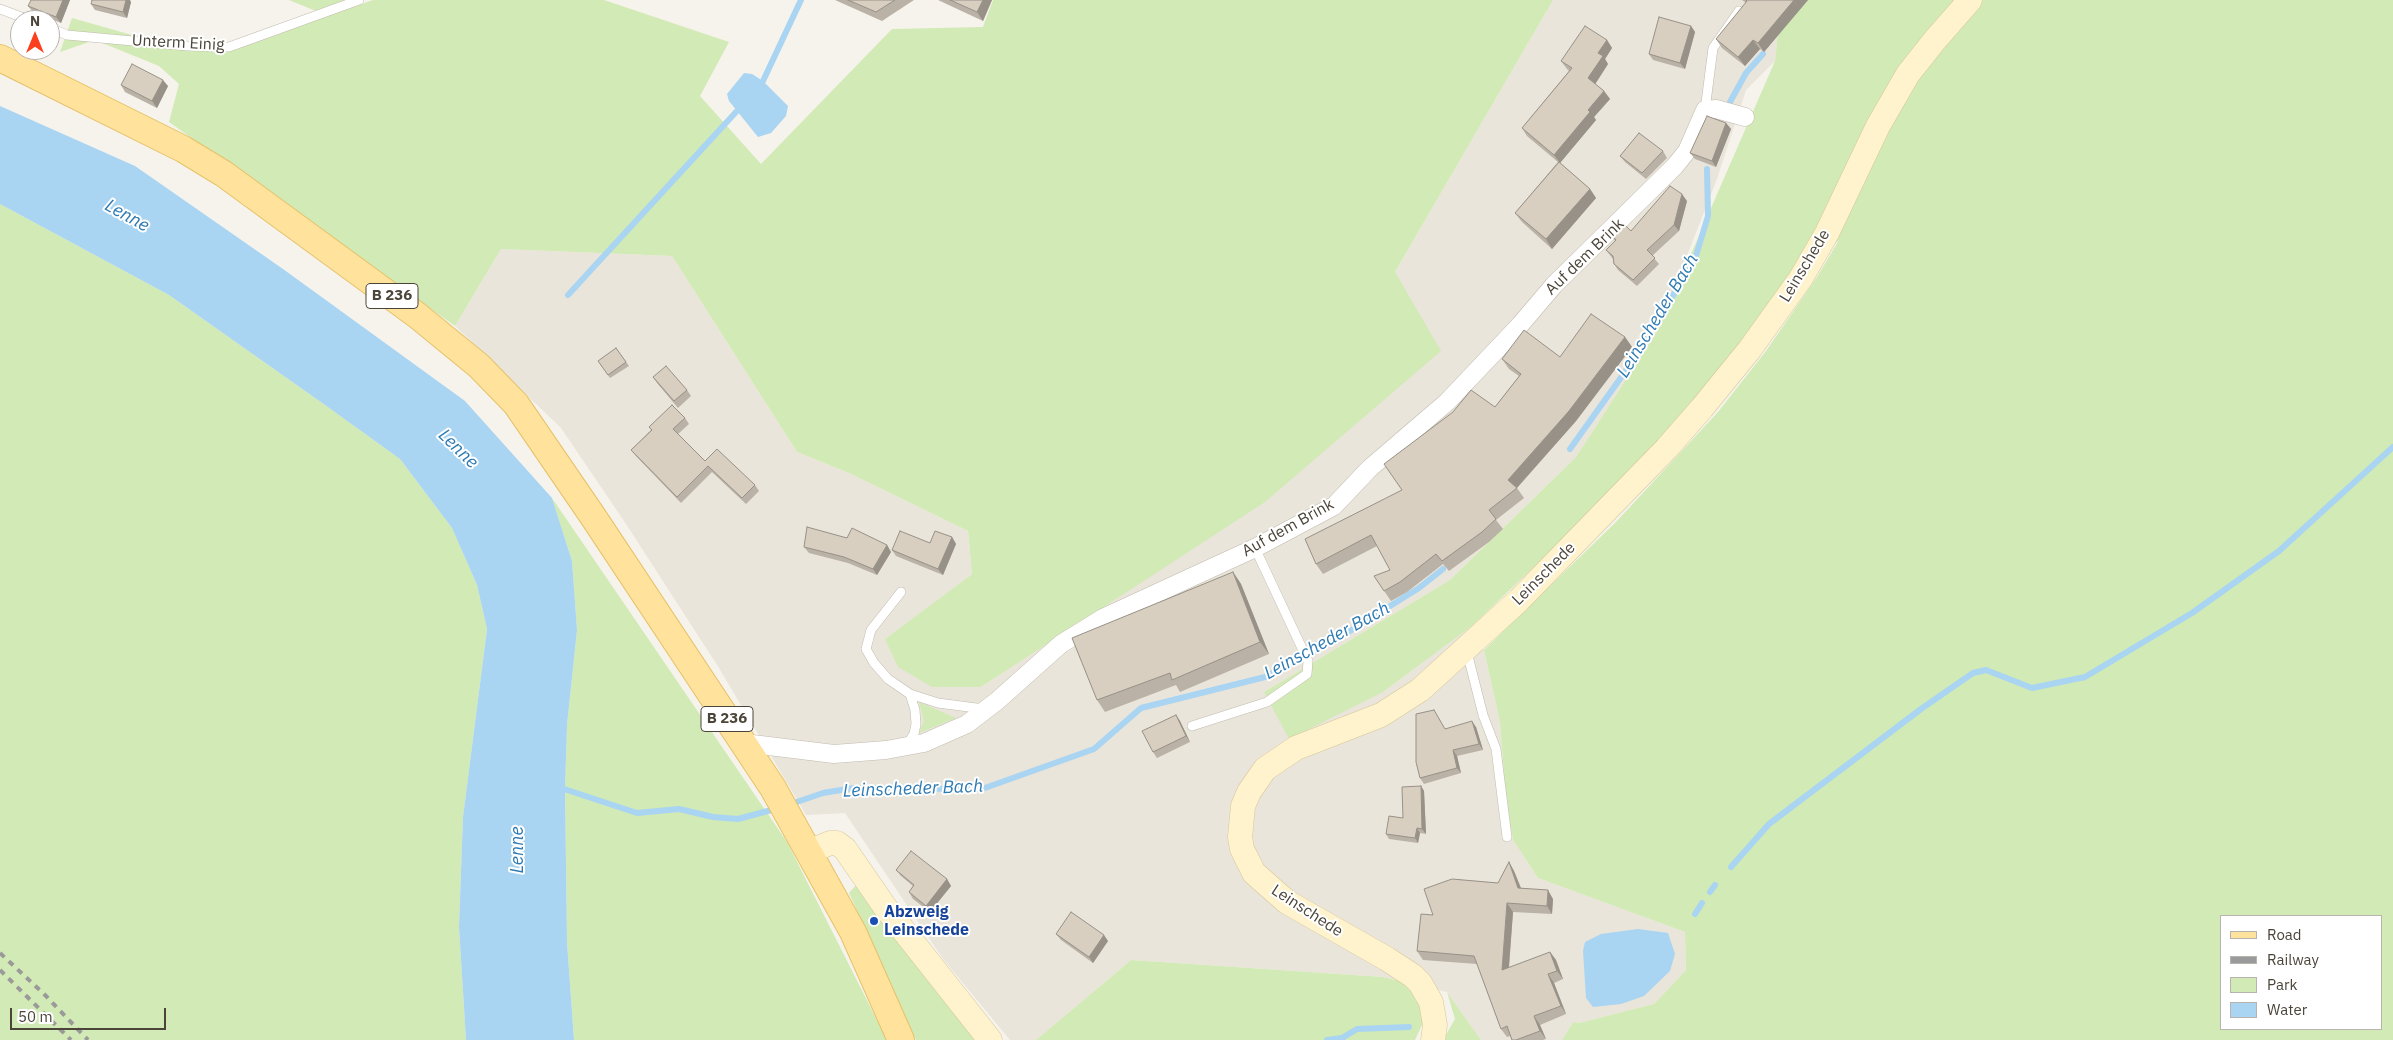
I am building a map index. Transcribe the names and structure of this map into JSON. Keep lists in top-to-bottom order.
{
  "streets": {
    "main road": ["Leinschede", "B 236"],
    "street": ["Auf dem Brink"],
    "lane": ["Unterm Einig"]
  },
  "crossings": [
    ["Auf dem Brink", "B 236"]
  ],
  "water": ["Lenne", "Leinscheder Bach"],
  "places": ["Abzweig Leinschede"],
  "legend": [
    "Road",
    "Railway",
    "Park",
    "Water"
  ],
  "scale_bar": "50 m",
  "north": "top"
}
